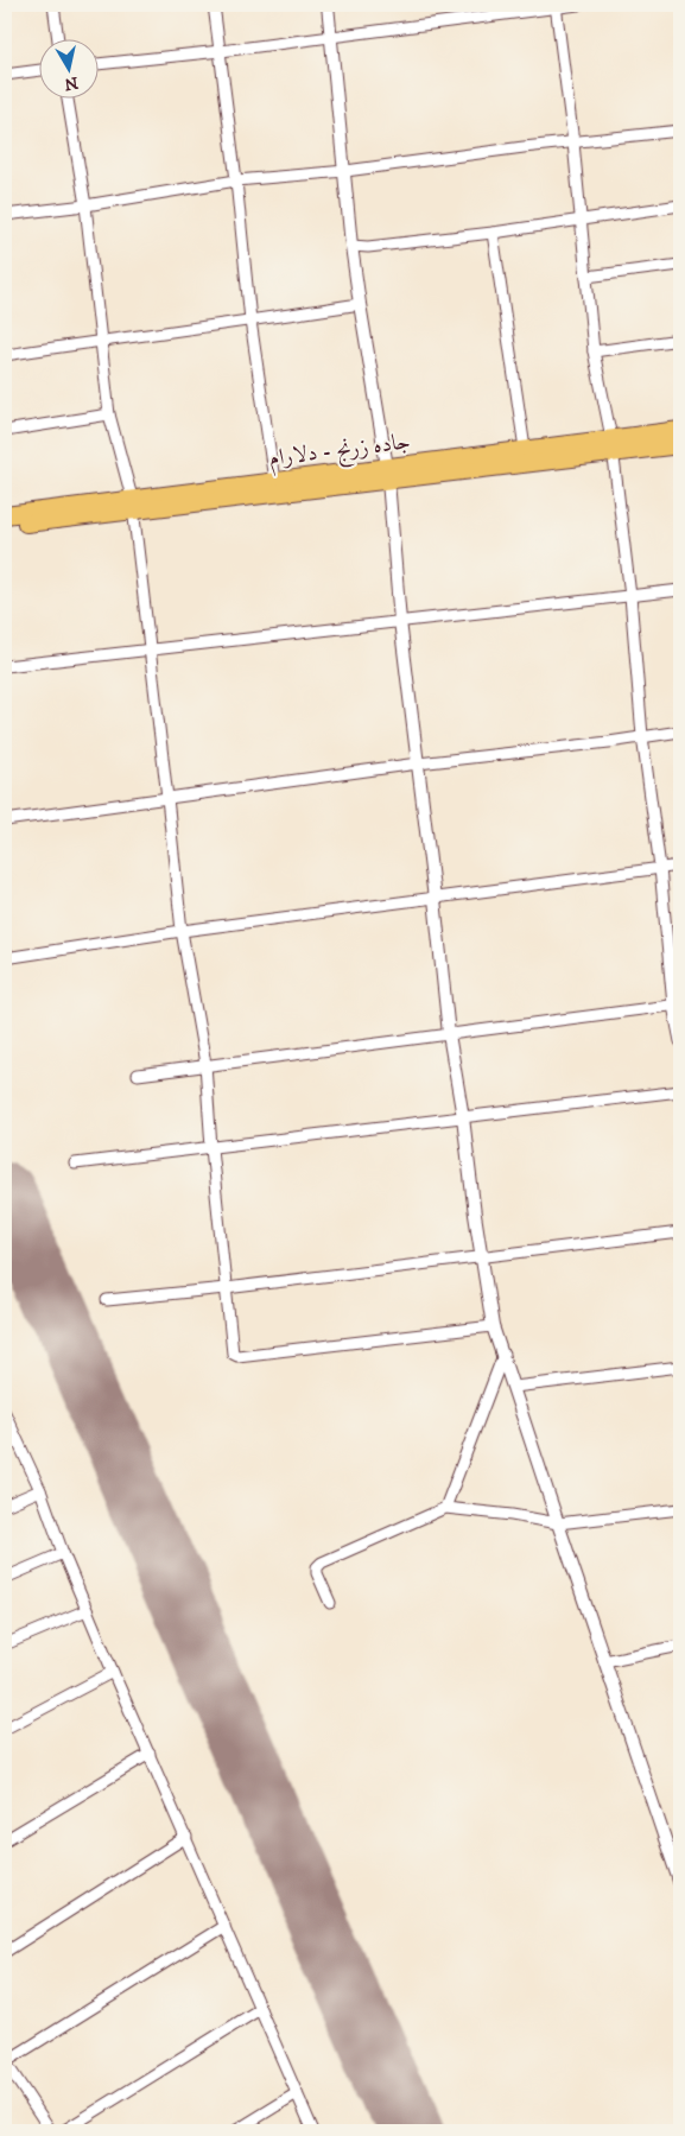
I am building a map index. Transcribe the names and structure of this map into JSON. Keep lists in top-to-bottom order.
{
  "streets": {
    "highway": ["جاده زرنج - دلارام"]
  },
  "north": "bottom"
}
